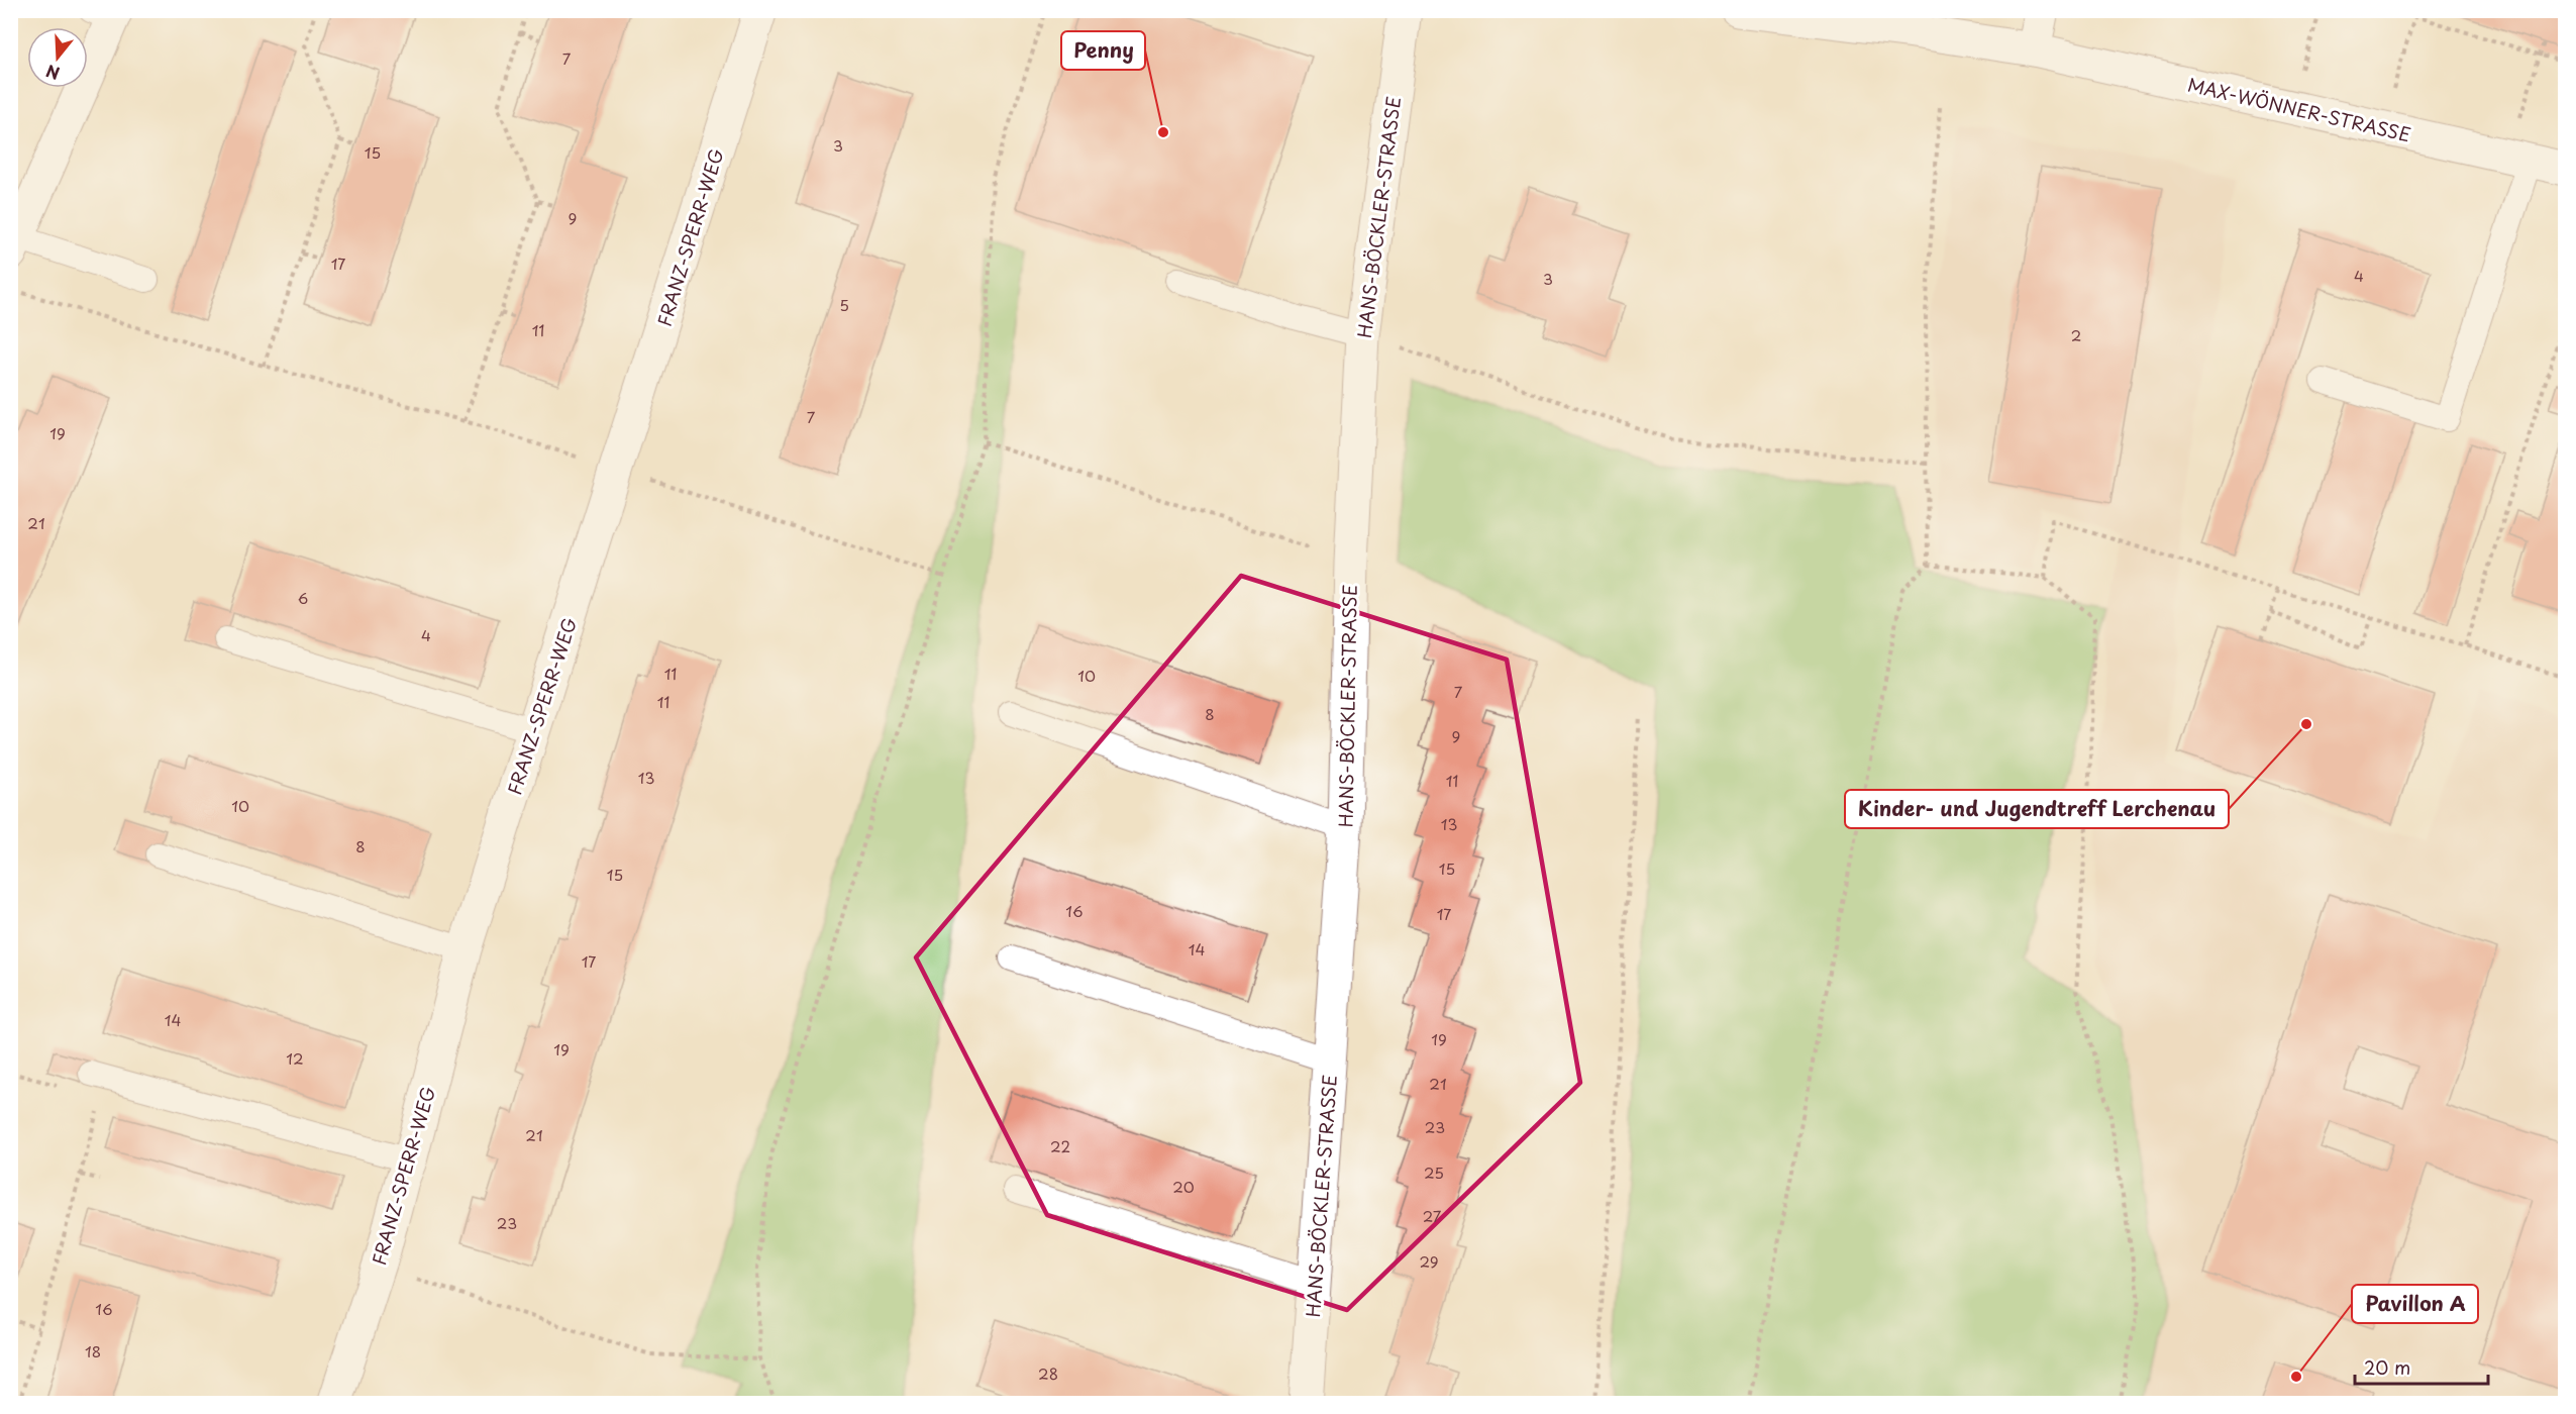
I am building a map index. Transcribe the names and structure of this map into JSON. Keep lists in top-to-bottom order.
{
  "streets": {
    "street": ["MAX-WÖNNER-STRASSE", "HANS-BÖCKLER-STRASSE", "FRANZ-SPERR-WEG"]
  },
  "places": ["Penny", "Kinder- und Jugendtreff Lerchenau", "Pavillon A"],
  "house_numbers": [
    "7",
    "3",
    "15",
    "9",
    "17",
    "4",
    "3",
    "5",
    "11",
    "2",
    "7",
    "19",
    "21",
    "6",
    "4",
    "11",
    "10",
    "7",
    "11",
    "8",
    "9",
    "13",
    "11",
    "10",
    "13",
    "8",
    "15",
    "15",
    "16",
    "17",
    "14",
    "17",
    "14",
    "19",
    "19",
    "12",
    "21",
    "23",
    "21",
    "22",
    "25",
    "20",
    "27",
    "23",
    "29",
    "16",
    "18",
    "28"
  ],
  "scale_bar": "20 m",
  "north": "bottom"
}
